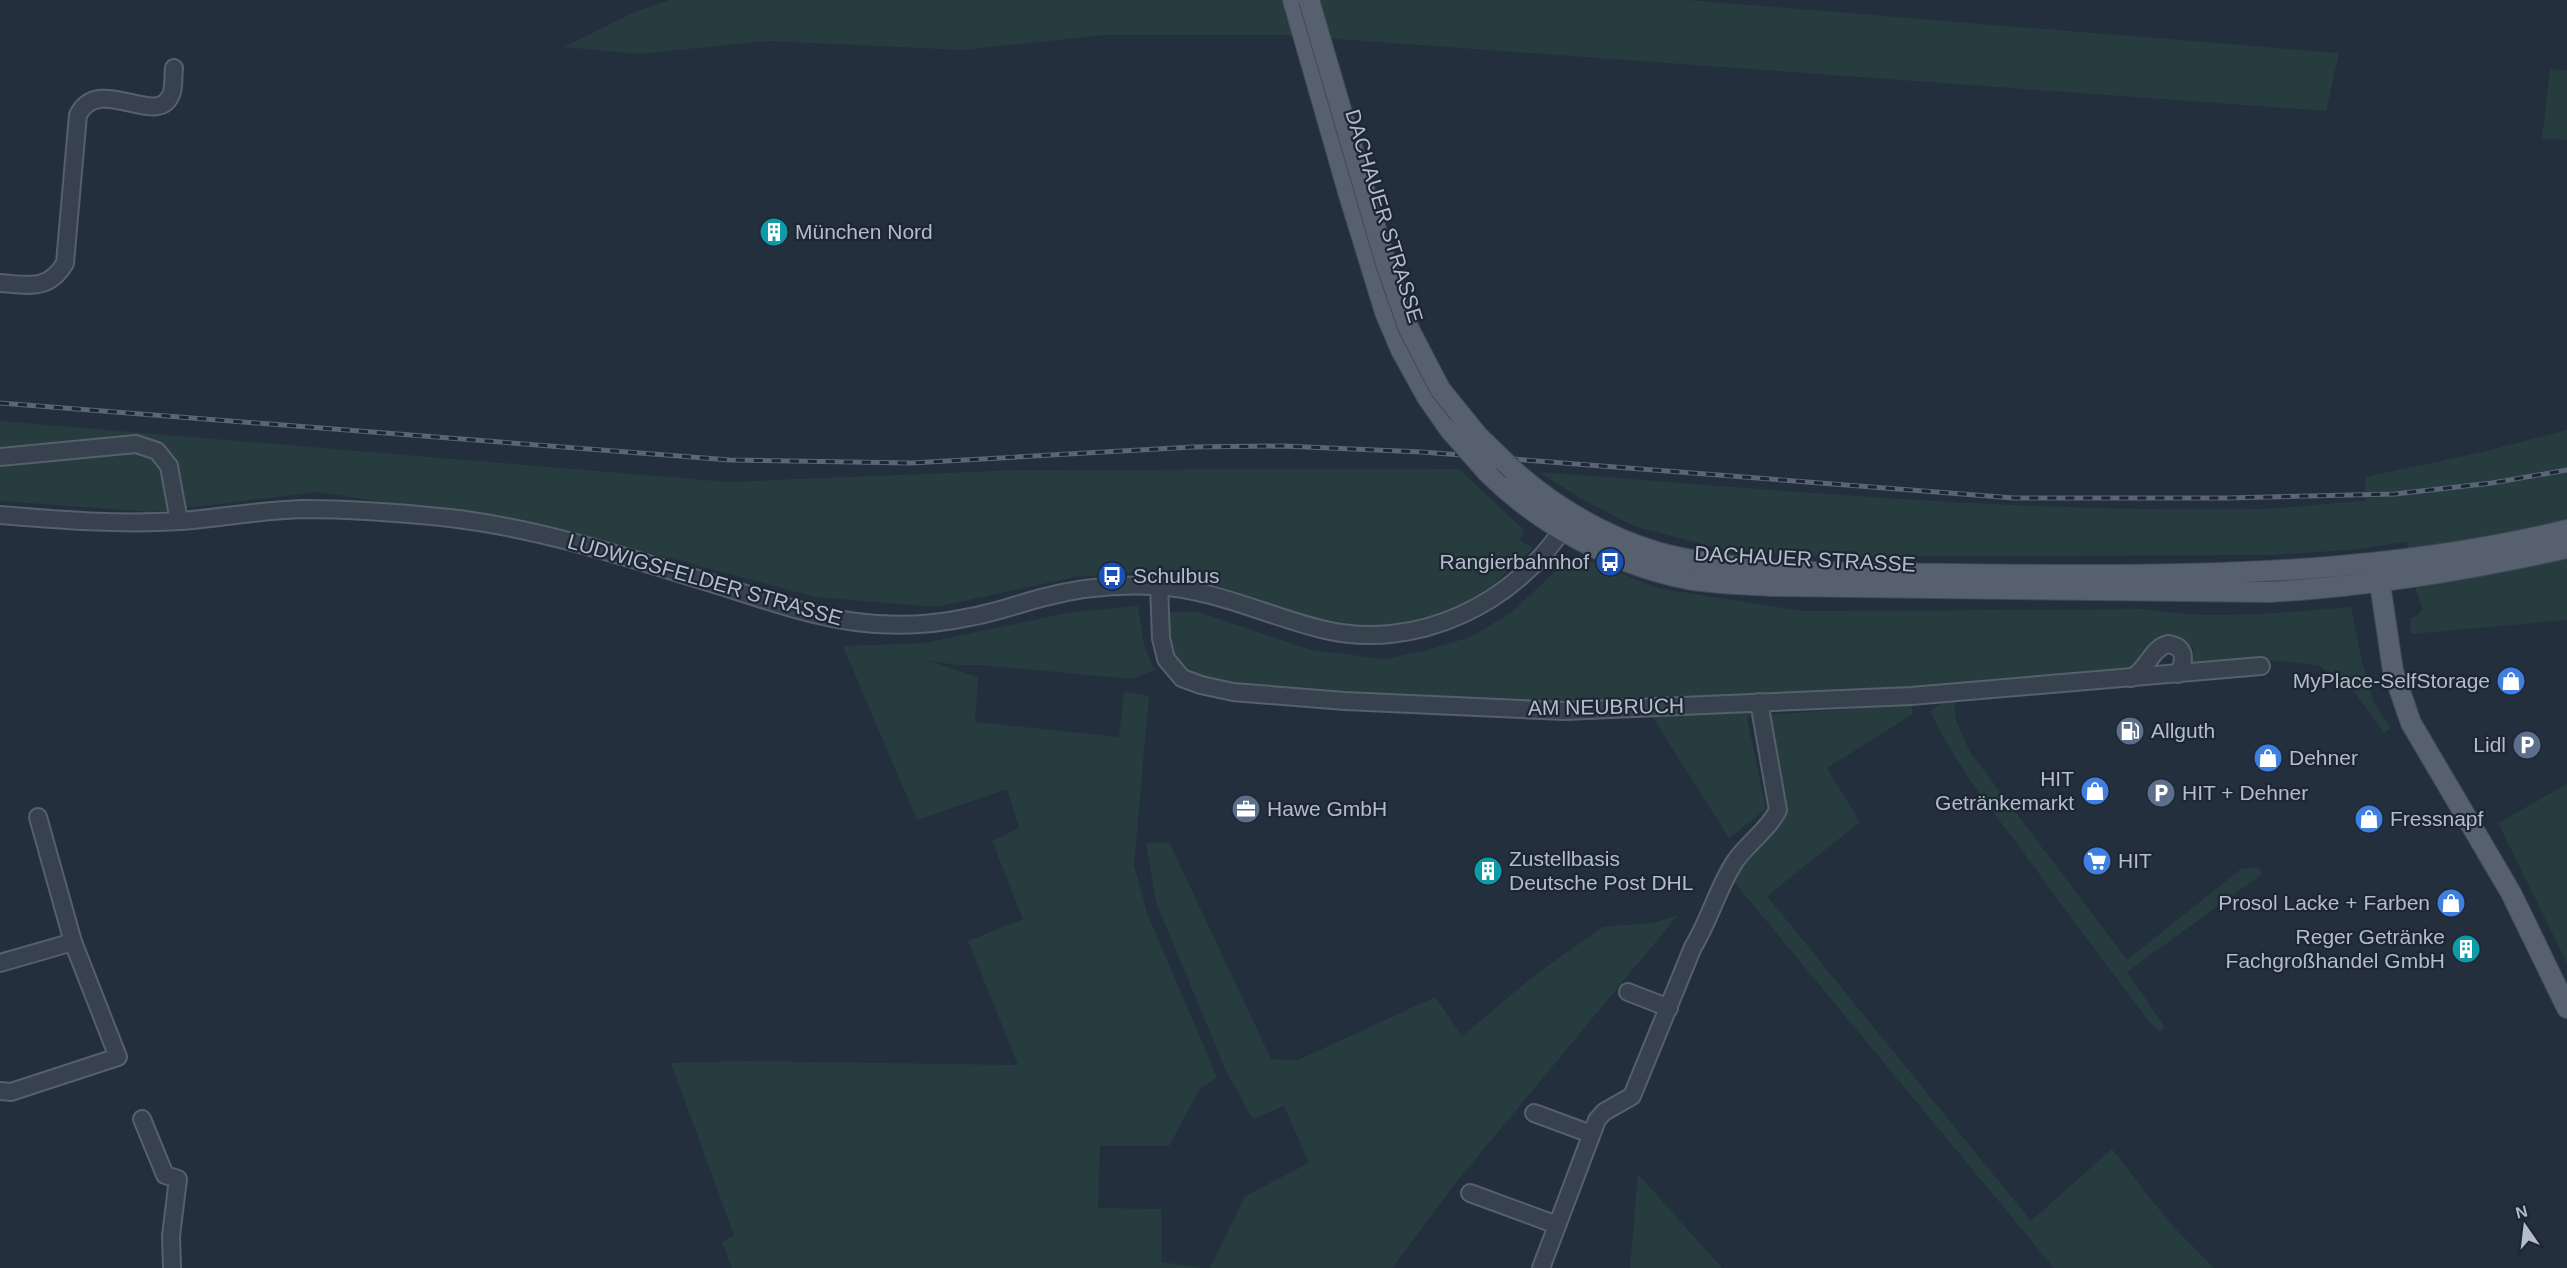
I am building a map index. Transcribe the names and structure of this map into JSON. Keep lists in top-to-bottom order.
{
  "streets": {
    "main road": ["DACHAUER STRASSE"],
    "street": ["LUDWIGSFELDER STRASSE", "AM NEUBRUCH"]
  },
  "crossings": [
    ["DACHAUER STRASSE", "LUDWIGSFELDER STRASSE"],
    ["LUDWIGSFELDER STRASSE", "AM NEUBRUCH"]
  ],
  "places": {
    "building": ["München Nord", "Zustellbasis Deutsche Post DHL", "Reger Getränke Fachgroßhandel GmbH"],
    "bus stop": ["Rangierbahnhof", "Schulbus"],
    "shop": [
      "MyPlace-SelfStorage",
      "Dehner",
      "HIT Getränkemarkt",
      "Fressnapf",
      "Prosol Lacke + Farben"
    ],
    "fuel station": ["Allguth"],
    "parking": ["Lidl", "HIT + Dehner"],
    "office": ["Hawe GmbH"],
    "supermarket": ["HIT"]
  },
  "north": "top"
}
